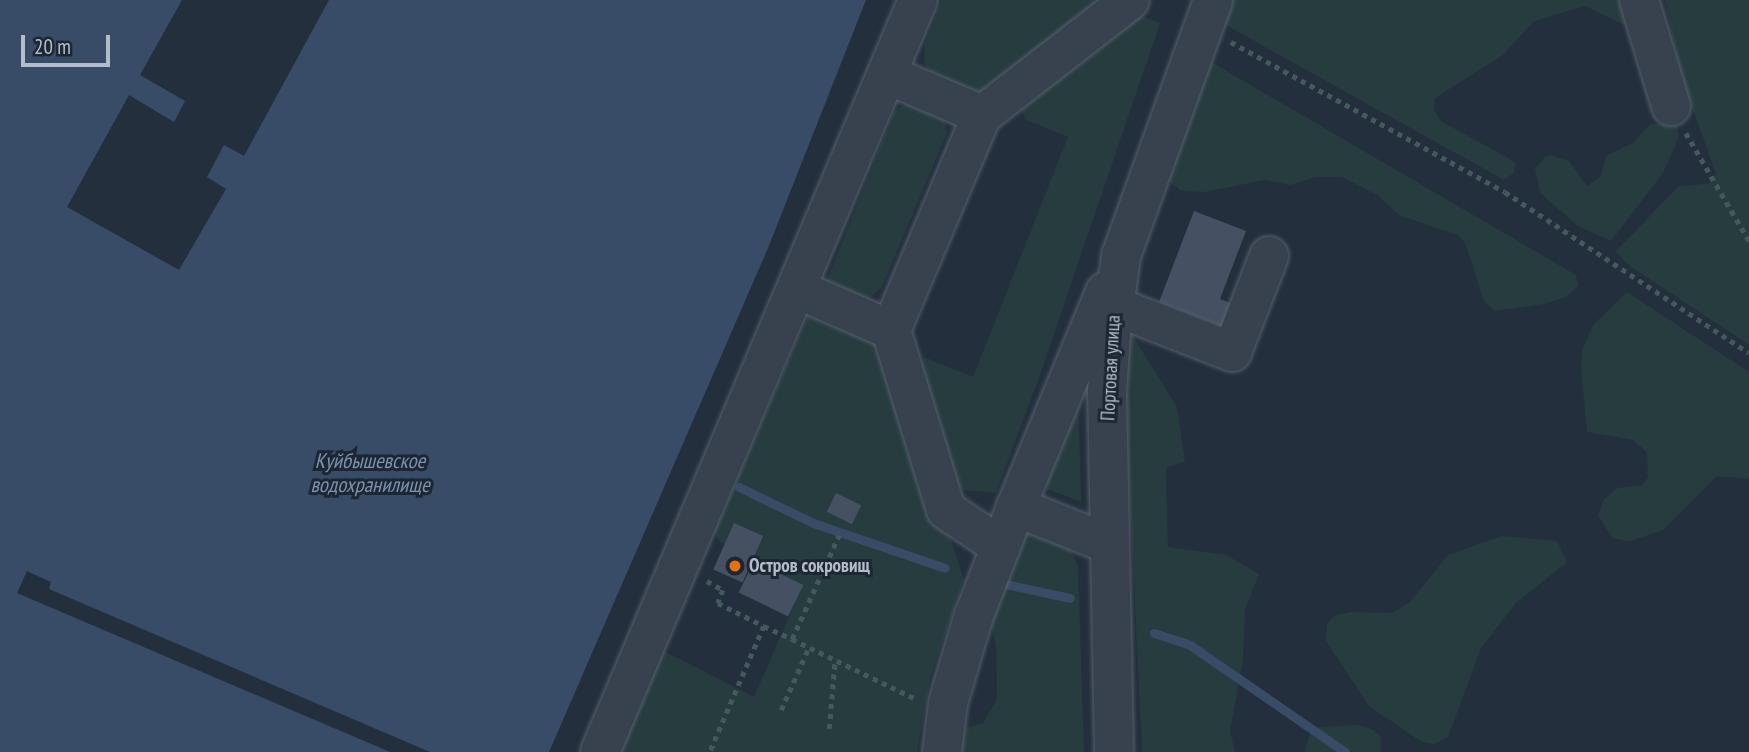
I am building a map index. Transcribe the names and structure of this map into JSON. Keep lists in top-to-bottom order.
{
  "streets": {
    "street": ["Портовая улица"]
  },
  "water": ["Куйбышевское водохранилище"],
  "places": ["Остров сокровищ"],
  "scale_bar": "20 m"
}
